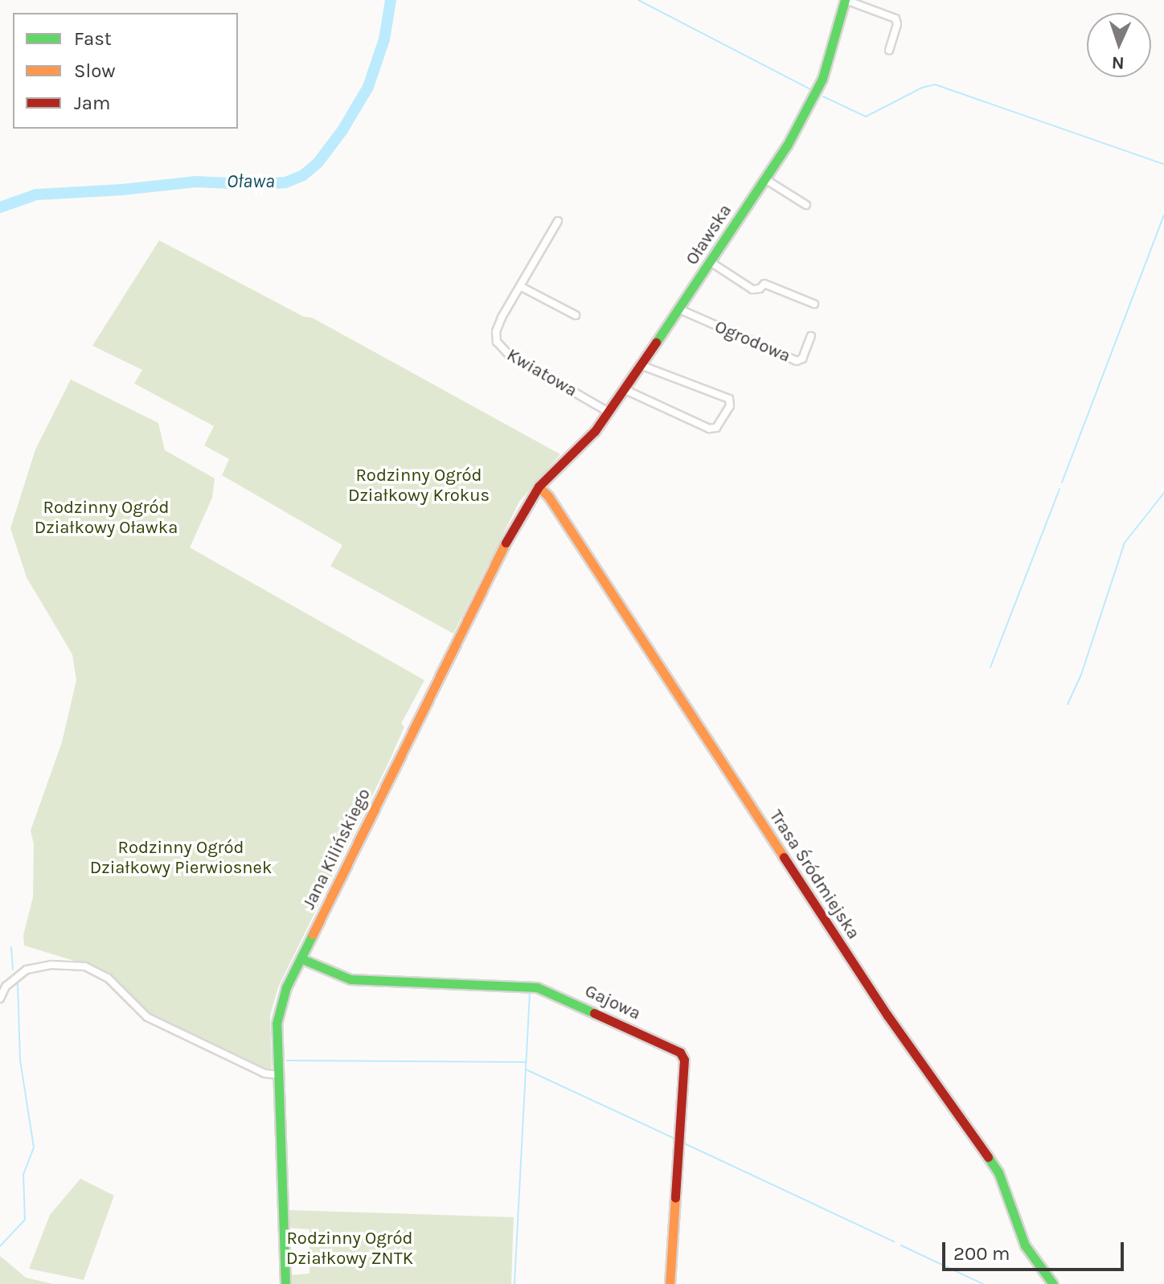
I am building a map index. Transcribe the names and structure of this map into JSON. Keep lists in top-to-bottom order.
{
  "streets": {
    "street": [
      "Oławska",
      "Ogrodowa",
      "Kwiatowa",
      "Jana Kilińskiego",
      "Trasa Śródmiejska",
      "Gajowa"
    ]
  },
  "crossings": [
    ["Oławska", "Ogrodowa"],
    ["Oławska", "Kwiatowa"],
    ["Oławska", "Jana Kilińskiego"],
    ["Jana Kilińskiego", "Trasa Śródmiejska"],
    ["Jana Kilińskiego", "Gajowa"]
  ],
  "water": ["Oława"],
  "parks": [
    "Rodzinny Ogród Działkowy Krokus",
    "Rodzinny Ogród Działkowy Oławka",
    "Rodzinny Ogród Działkowy Pierwiosnek",
    "Rodzinny Ogród Działkowy ZNTK"
  ],
  "legend": ["Fast", "Slow", "Jam"],
  "scale_bar": "200 m",
  "north": "bottom"
}
